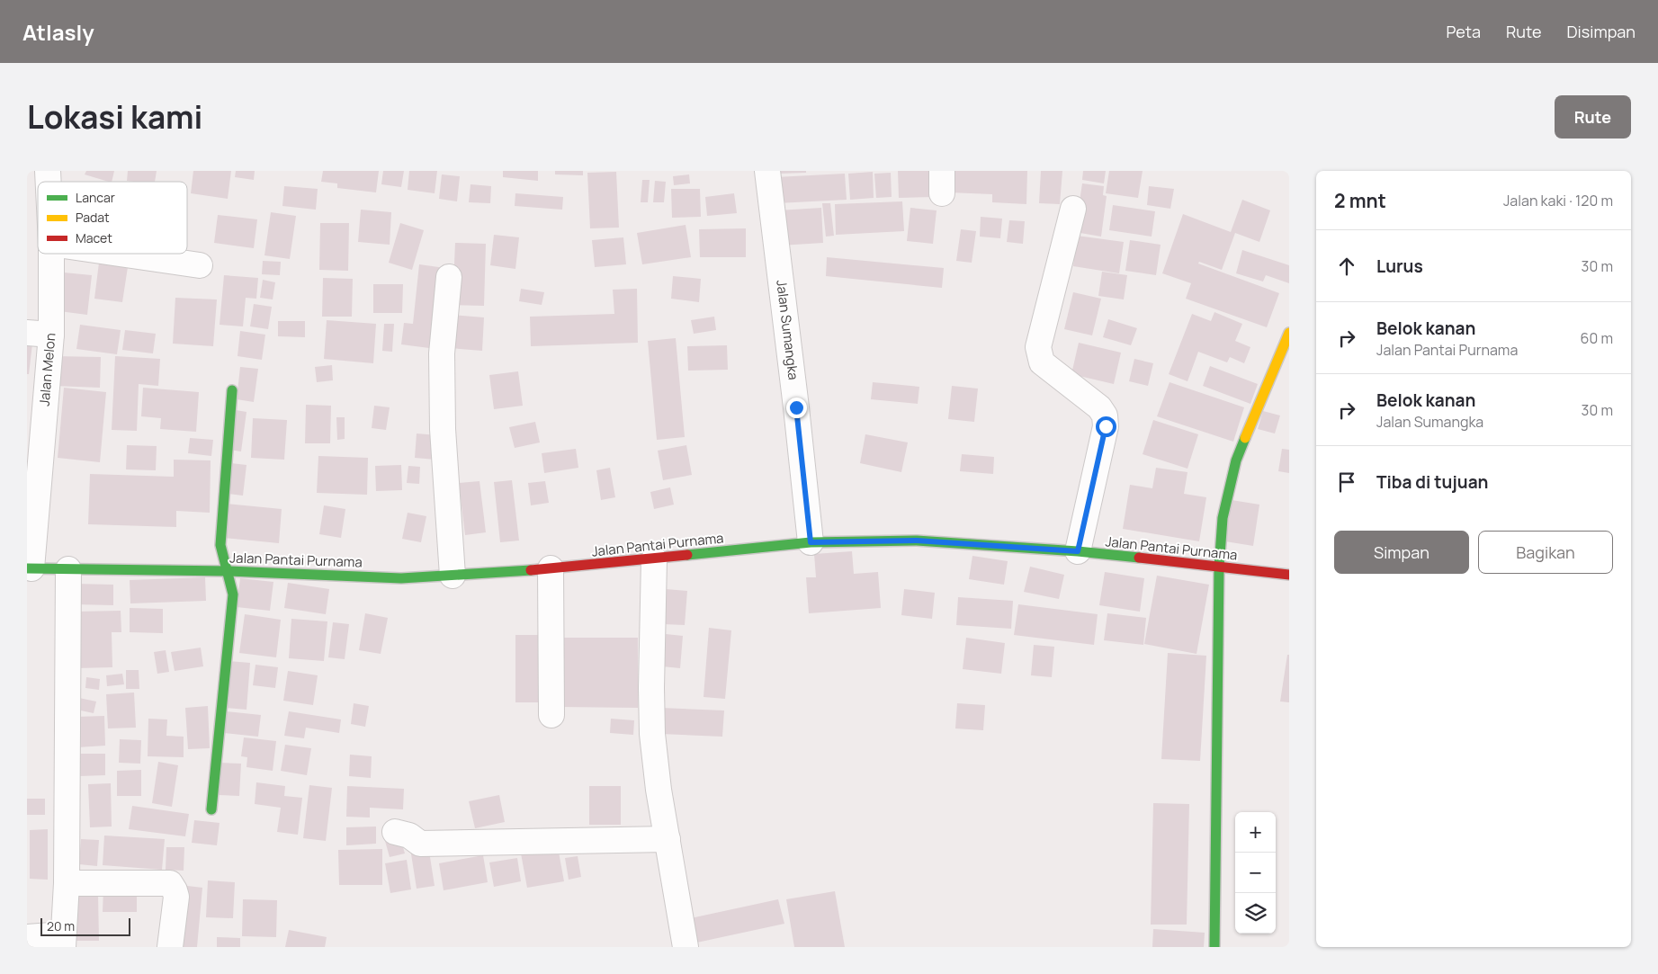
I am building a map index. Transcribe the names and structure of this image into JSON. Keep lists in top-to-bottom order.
{
  "streets": {
    "street": ["Jalan Sumangka", "Jalan Melon", "Jalan Pantai Purnama"]
  },
  "crossings": [
    ["Jalan Sumangka", "Jalan Pantai Purnama"],
    ["Jalan Melon", "Jalan Pantai Purnama"]
  ],
  "legend": ["Lancar", "Padat", "Macet"],
  "scale_bar": "20 m",
  "page": {
    "header": "Atlasly",
    "nav": ["Peta", "Rute", "Disimpan"],
    "title": "Lokasi kami",
    "buttons": [
      "Rute",
      ["Simpan", "Bagikan"]
    ],
    "heading": ["2 mnt", "Jalan kaki · 120 m"],
    "list": [
      ["Lurus", "30 m"],
      ["Belok kanan", "Jalan Pantai Purnama", "60 m"],
      ["Belok kanan", "Jalan Sumangka", "30 m"],
      "Tiba di tujuan"
    ],
    "map_buttons": ["+", "−"],
    "scale": "20 m"
  }
}
